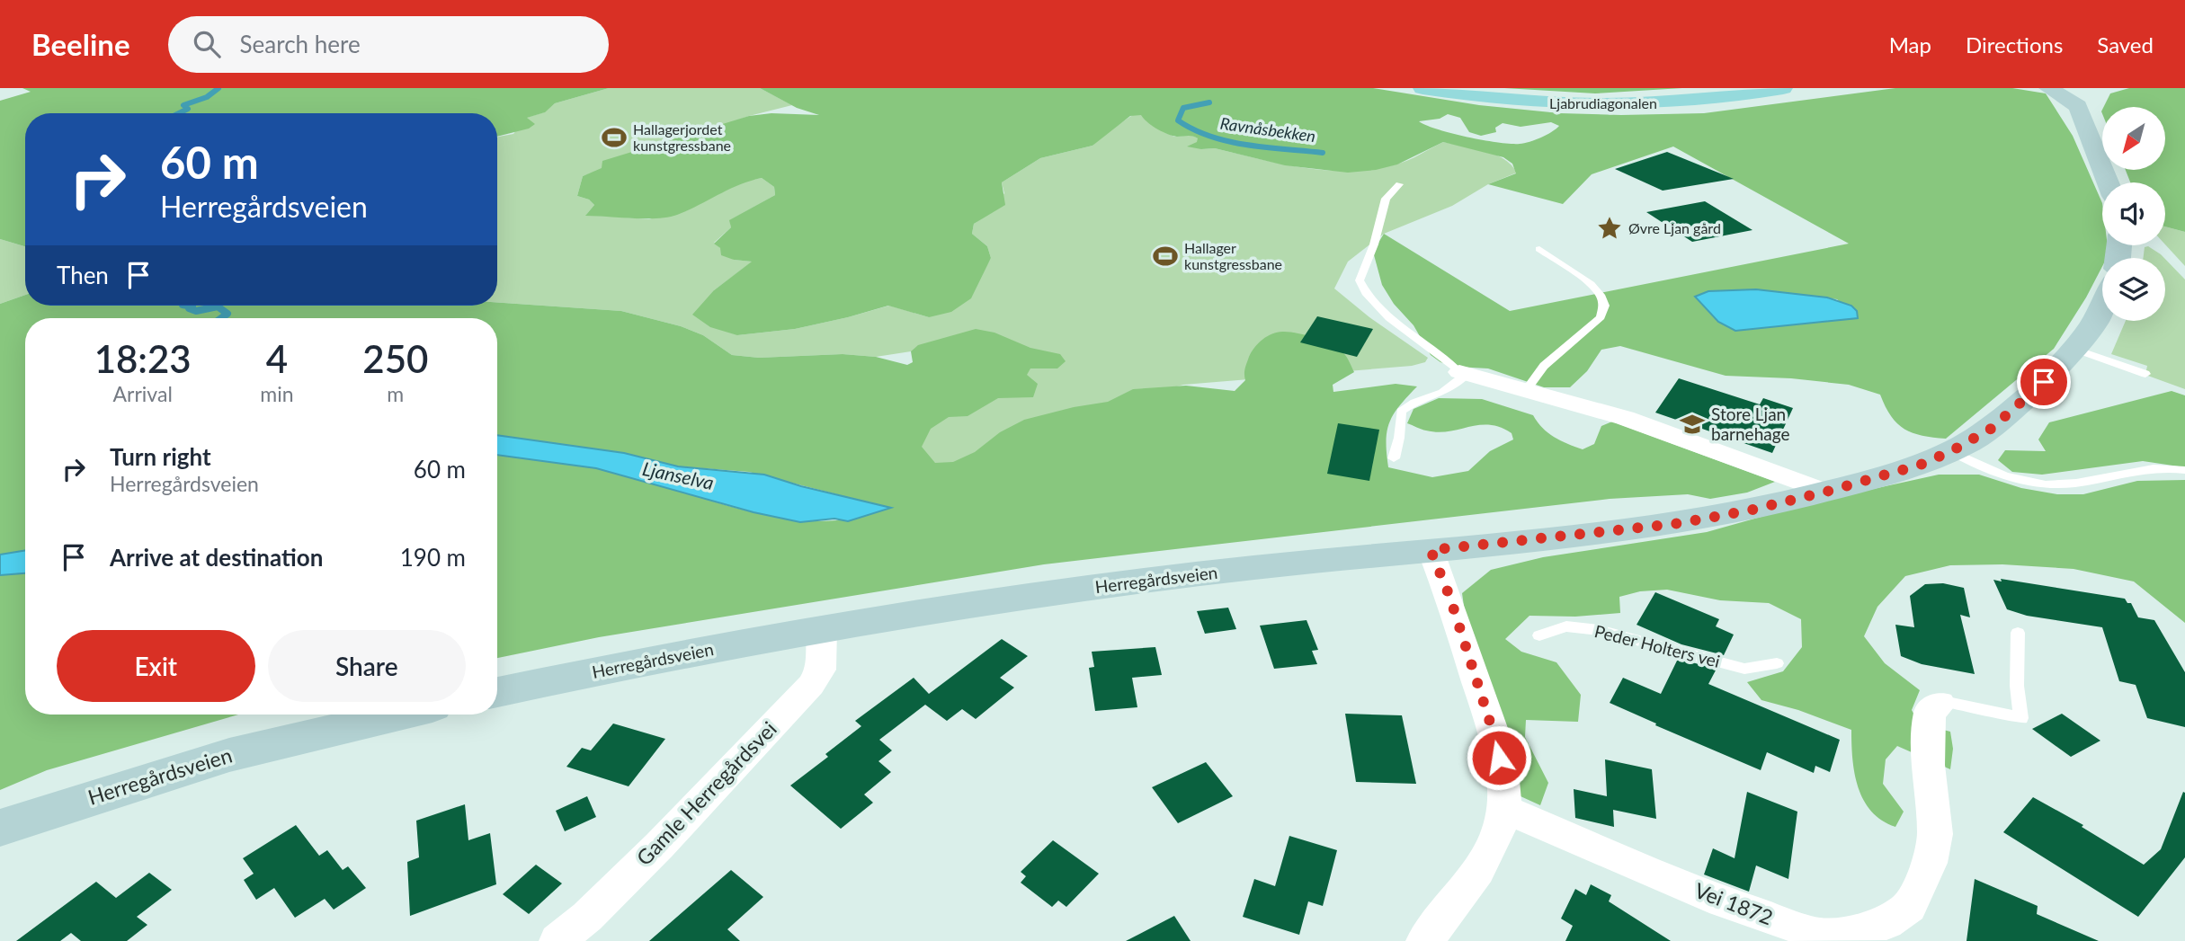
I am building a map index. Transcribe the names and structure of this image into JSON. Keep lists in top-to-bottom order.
{
  "streets": {
    "main road": ["Ljabrudiagonalen"],
    "street": ["Herregårdsveien", "Gamle Herregårdsvei", "Vei 1872"],
    "lane": ["Peder Holters vei"]
  },
  "crossings": [
    ["Herregårdsveien", "Gamle Herregårdsvei"]
  ],
  "water": ["Ravnåsbekken", "Ljanselva"],
  "places": {
    "sports": ["Hallagerjordet kunstgressbane", "Hallager kunstgressbane"],
    "place": ["Øvre Ljan gård"],
    "school or university": ["Store Ljan barnehage"]
  },
  "north": "bottom left",
  "page": {
    "header": "Beeline",
    "search": "Search here",
    "nav": ["Map", "Directions", "Saved"],
    "turn": ["60 m", "Herregårdsveien"],
    "then": "Then",
    "eta": [
      "18:23",
      "Arrival",
      "4",
      "min",
      "250",
      "m"
    ],
    "list": [
      {
        "name": "Turn right",
        "note": "Herregårdsveien",
        "value": "60 m"
      },
      {
        "name": "Arrive at destination",
        "value": "190 m"
      }
    ],
    "buttons": ["Exit", "Share"]
  }
}
